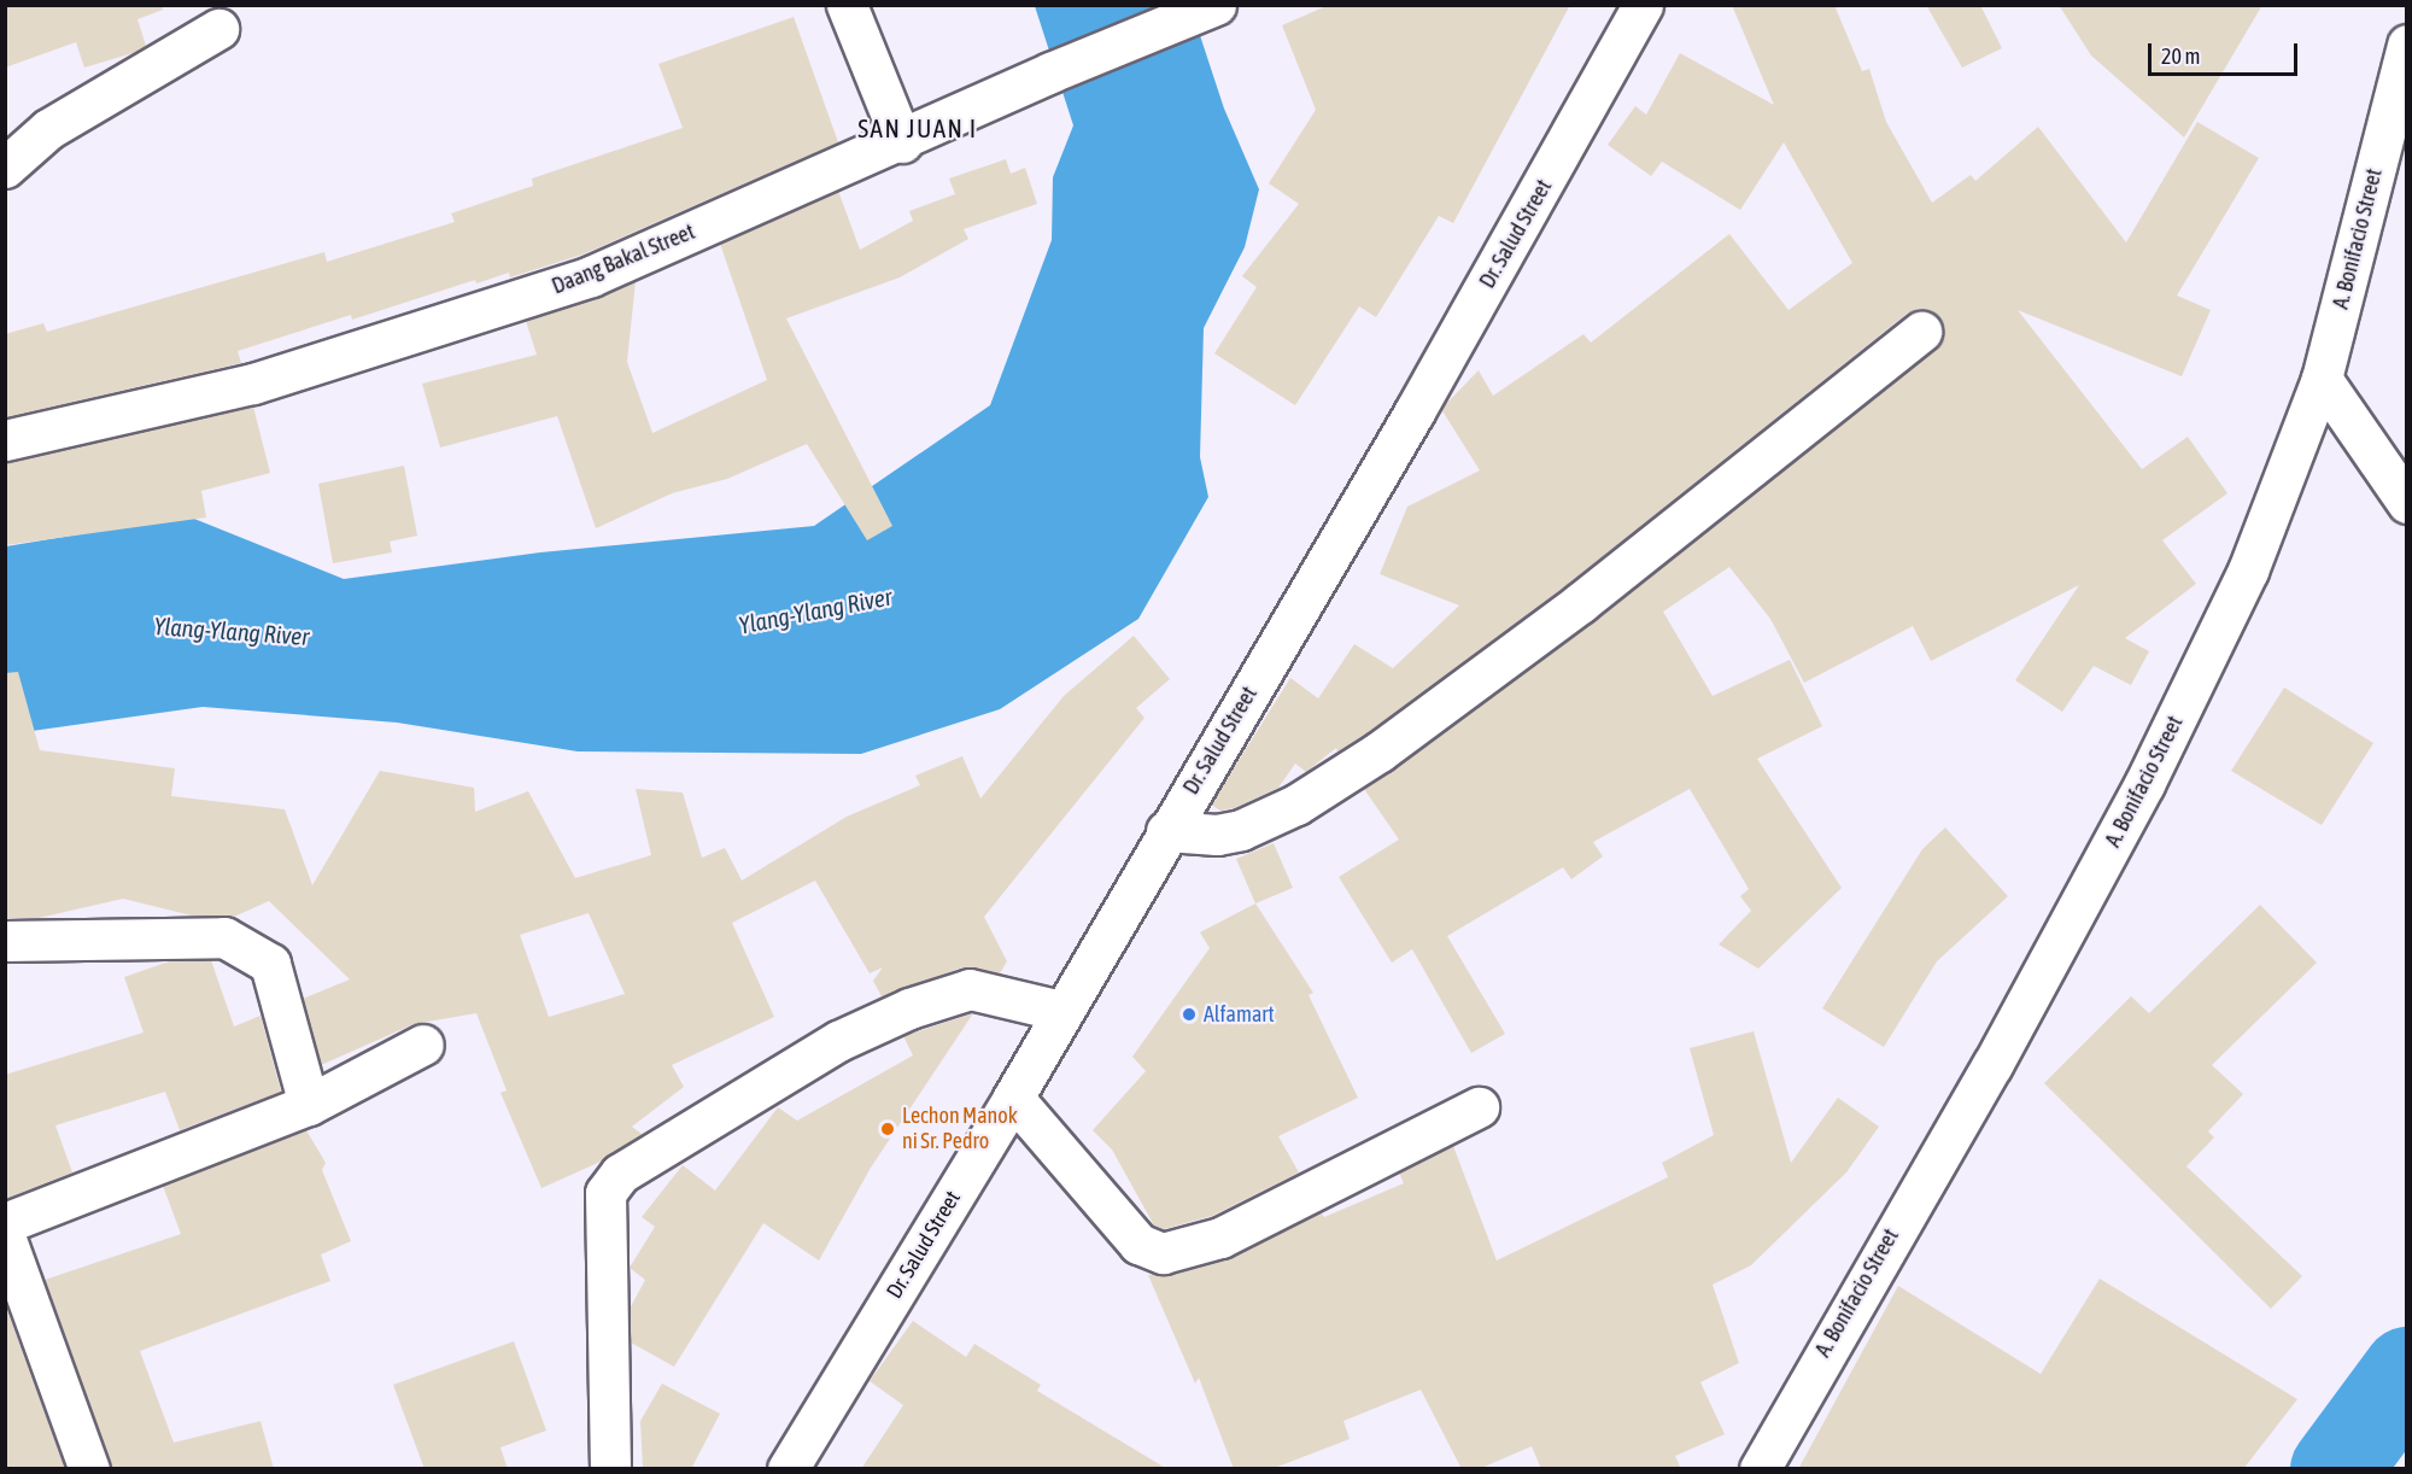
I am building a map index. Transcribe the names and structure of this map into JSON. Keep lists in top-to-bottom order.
{
  "streets": {
    "street": ["Dr. Salud Street", "A. Bonifacio Street", "Daang Bakal Street"]
  },
  "districts": ["SAN JUAN I"],
  "water": ["Ylang-Ylang River"],
  "places": ["Alfamart", "Lechon Manok ni Sr. Pedro"],
  "scale_bar": "20 m"
}
